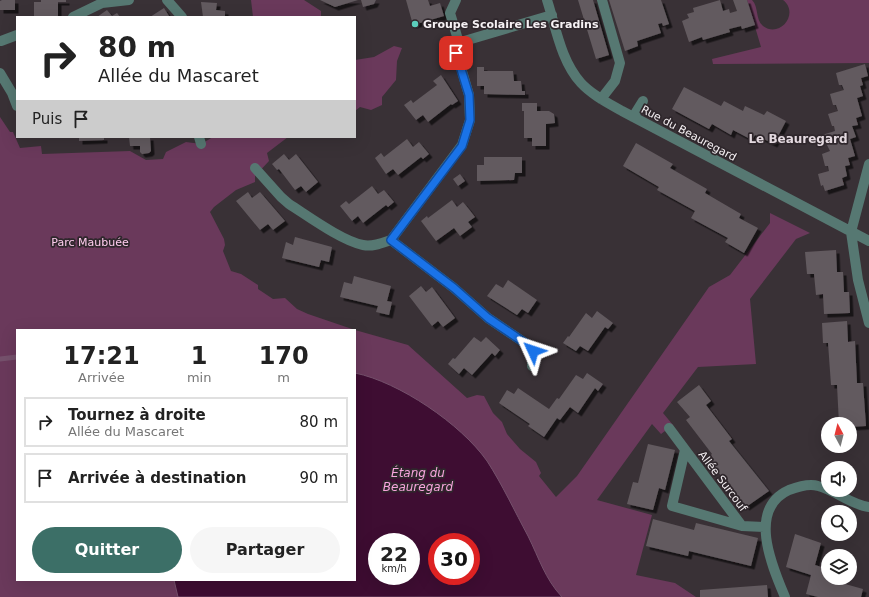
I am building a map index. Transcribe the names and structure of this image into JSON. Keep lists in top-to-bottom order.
{
  "streets": {
    "street": ["Rue du Beauregard", "Allée Surcouf"]
  },
  "districts": ["Le Beauregard"],
  "water": ["Étang du Beauregard"],
  "parks": ["Parc Maubuée"],
  "places": ["Groupe Scolaire Les Gradins"],
  "north": "top",
  "page": {
    "turn": ["80 m", "Allée du Mascaret"],
    "then": "Puis",
    "eta": [
      "17:21",
      "Arrivée",
      "1",
      "min",
      "170",
      "m"
    ],
    "list": [
      {
        "name": "Tournez à droite",
        "note": "Allée du Mascaret",
        "value": "80 m"
      },
      {
        "name": "Arrivée à destination",
        "value": "90 m"
      }
    ],
    "buttons": ["Quitter", "Partager"],
    "speed": "22 km/h",
    "limit": "30"
  }
}
